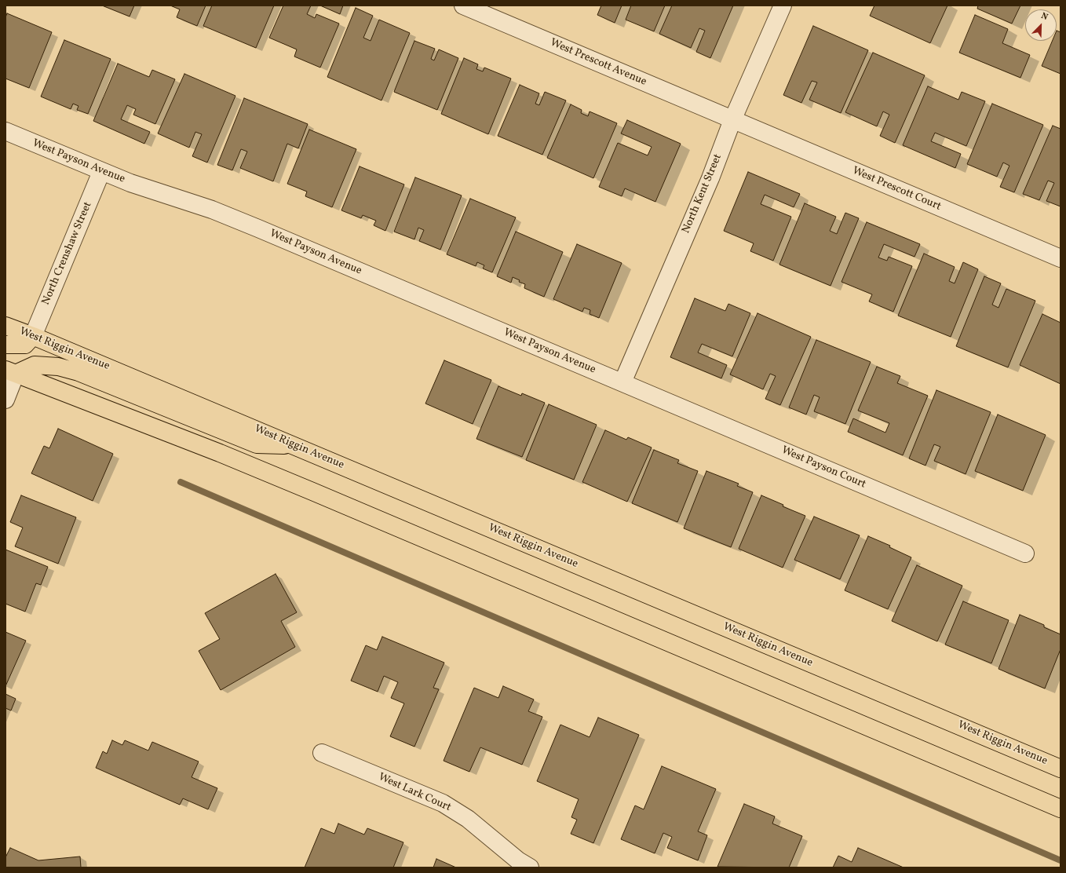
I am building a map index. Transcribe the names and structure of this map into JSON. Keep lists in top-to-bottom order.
{
  "streets": {
    "main road": ["West Riggin Avenue"],
    "street": [
      "West Prescott Avenue",
      "West Payson Avenue",
      "West Prescott Court",
      "North Kent Street",
      "North Crenshaw Street",
      "West Payson Court",
      "West Lark Court"
    ]
  },
  "crossings": [
    ["West Prescott Avenue", "West Prescott Court"],
    ["West Prescott Avenue", "North Kent Street"],
    ["West Payson Avenue", "North Kent Street"],
    ["West Payson Avenue", "North Crenshaw Street"],
    ["West Payson Avenue", "West Payson Court"],
    ["West Prescott Court", "North Kent Street"],
    ["North Kent Street", "West Payson Court"],
    ["North Crenshaw Street", "West Riggin Avenue"]
  ],
  "north": "top right"
}
